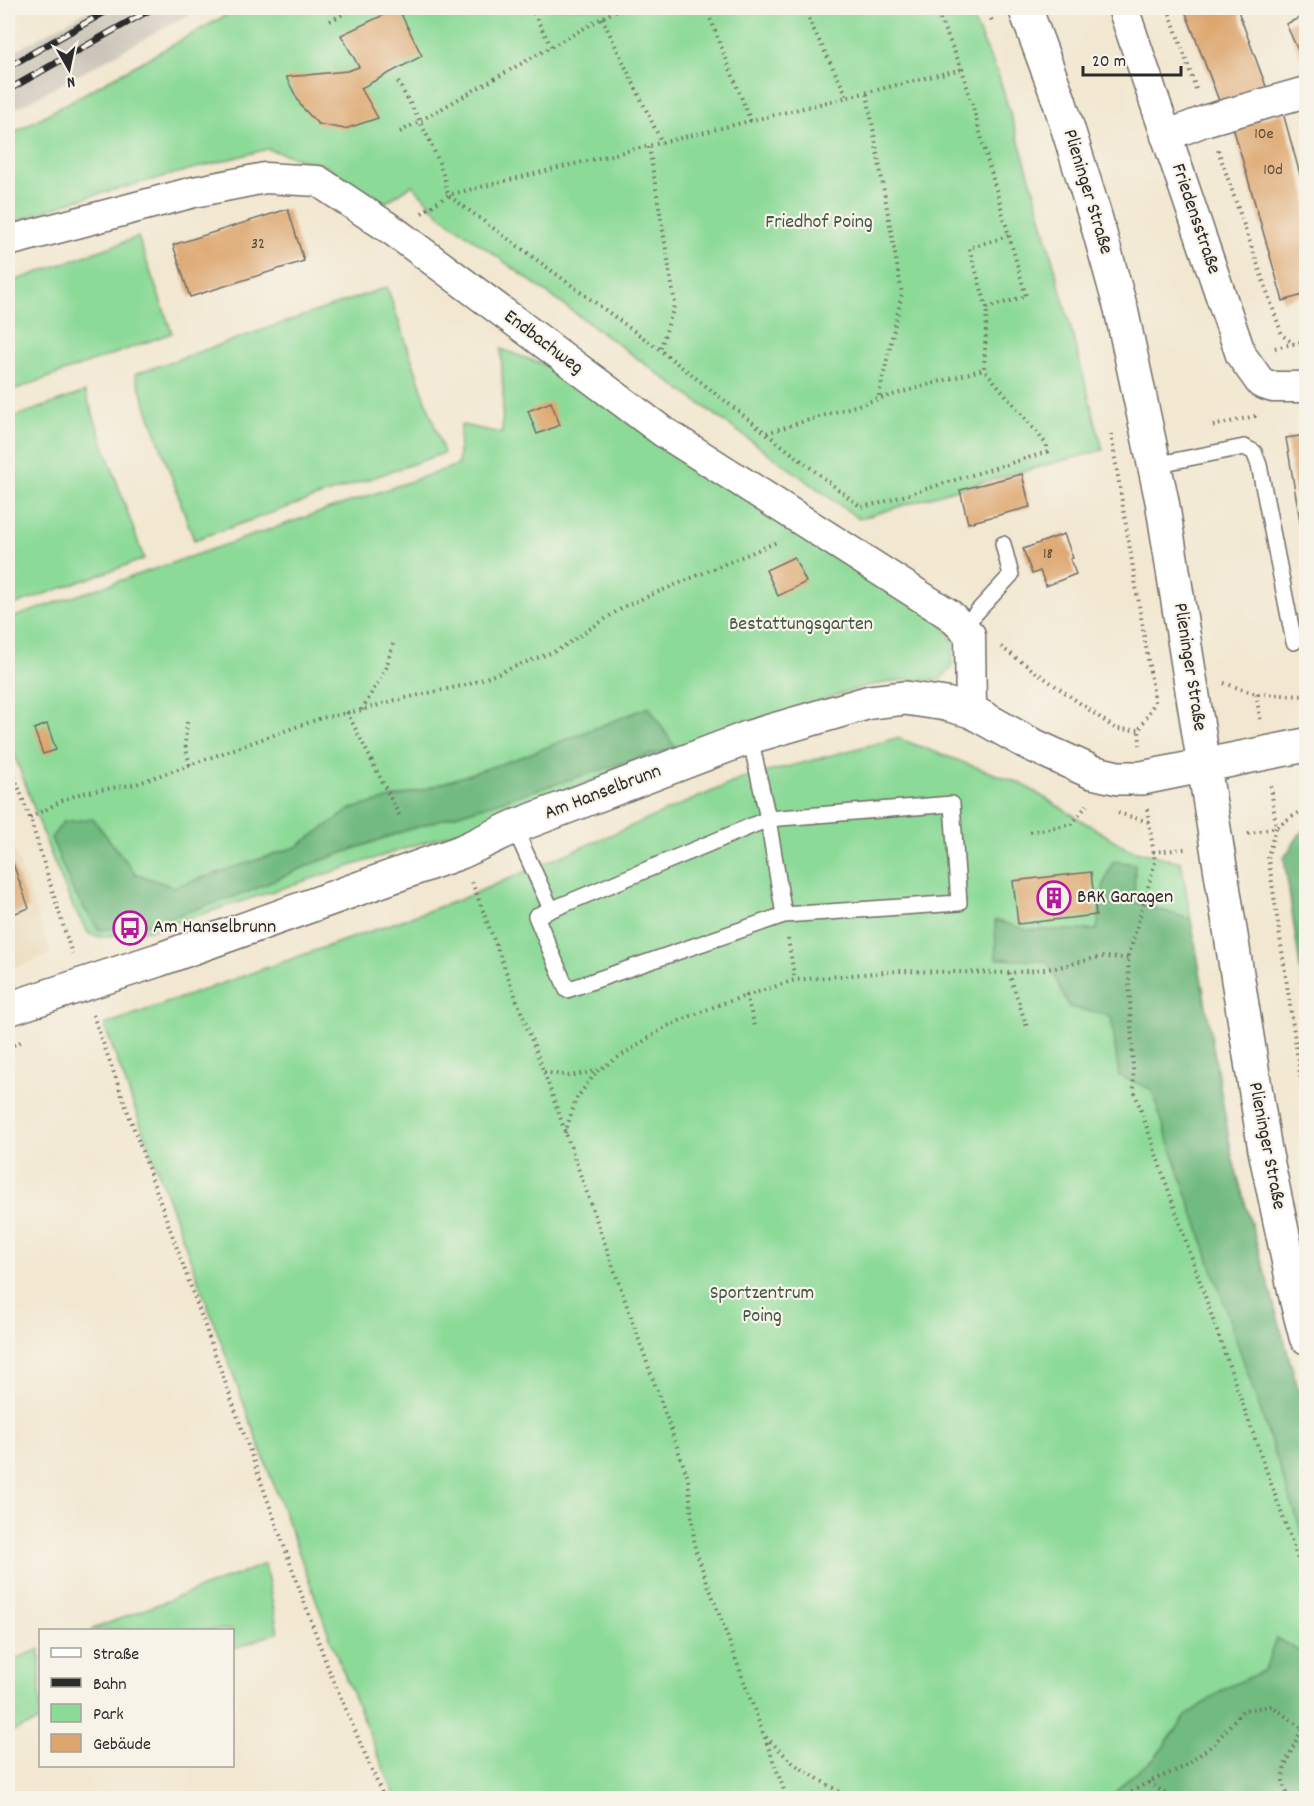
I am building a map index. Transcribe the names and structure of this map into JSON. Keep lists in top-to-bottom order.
{
  "streets": {
    "street": [
      "Plieninger Straße",
      "Friedensstraße",
      "Endbachweg",
      "Am Hanselbrunn"
    ]
  },
  "crossings": [
    ["Plieninger Straße", "Am Hanselbrunn"]
  ],
  "parks": ["Friedhof Poing", "Bestattungsgarten", "Sportzentrum Poing"],
  "places": {
    "building": ["BRK Garagen"],
    "bus stop": ["Am Hanselbrunn"]
  },
  "house_numbers": [
    "10e",
    "10d",
    "32",
    "18"
  ],
  "legend": [
    "Straße",
    "Bahn",
    "Park",
    "Gebäude"
  ],
  "scale_bar": "20 m",
  "north": "bottom"
}
